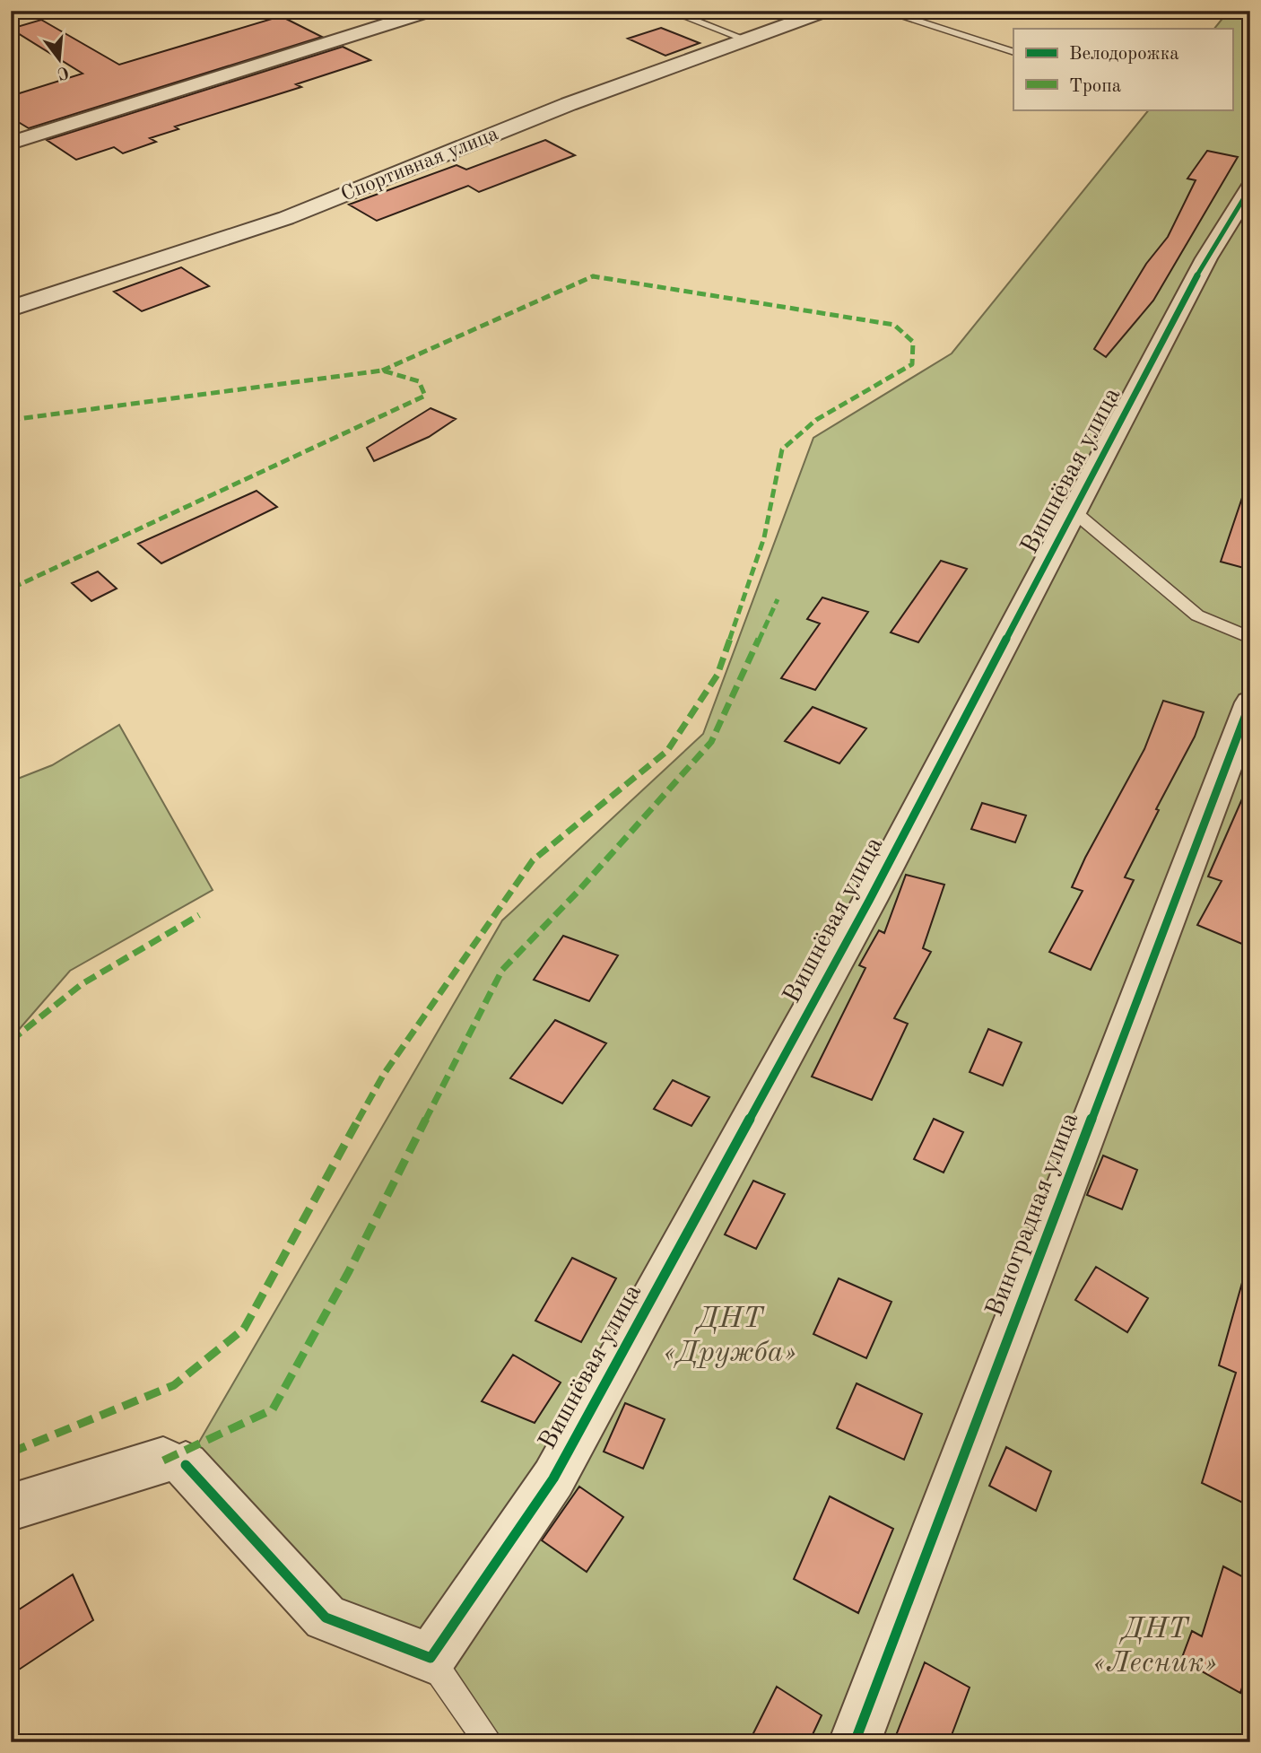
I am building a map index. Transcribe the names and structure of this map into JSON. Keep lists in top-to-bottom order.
{
  "streets": {
    "street": ["Спортивная улица", "Вишнёвая улица", "Виноградная улица"]
  },
  "parks": ["ДНТ «Дружба»", "ДНТ «Лесник»"],
  "legend": ["Велодорожка", "Тропа"],
  "north": "bottom"
}
